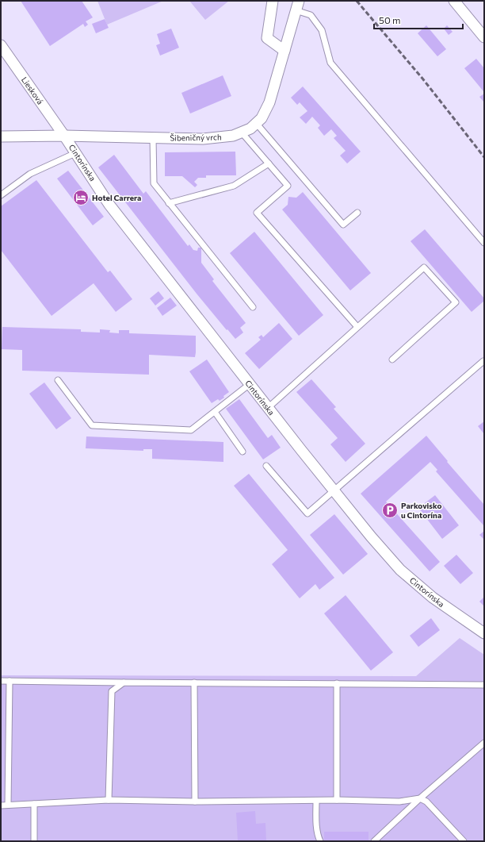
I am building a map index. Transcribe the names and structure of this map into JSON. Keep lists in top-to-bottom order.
{
  "streets": {
    "street": ["Liesková", "Šibeničný vrch", "Cintorínska"]
  },
  "crossings": [
    ["Liesková", "Šibeničný vrch"],
    ["Liesková", "Cintorínska"],
    ["Šibeničný vrch", "Cintorínska"]
  ],
  "places": {
    "hotel": ["Hotel Carrera"],
    "parking": ["Parkovisko u Cintorína"]
  },
  "scale_bar": "50 m"
}
